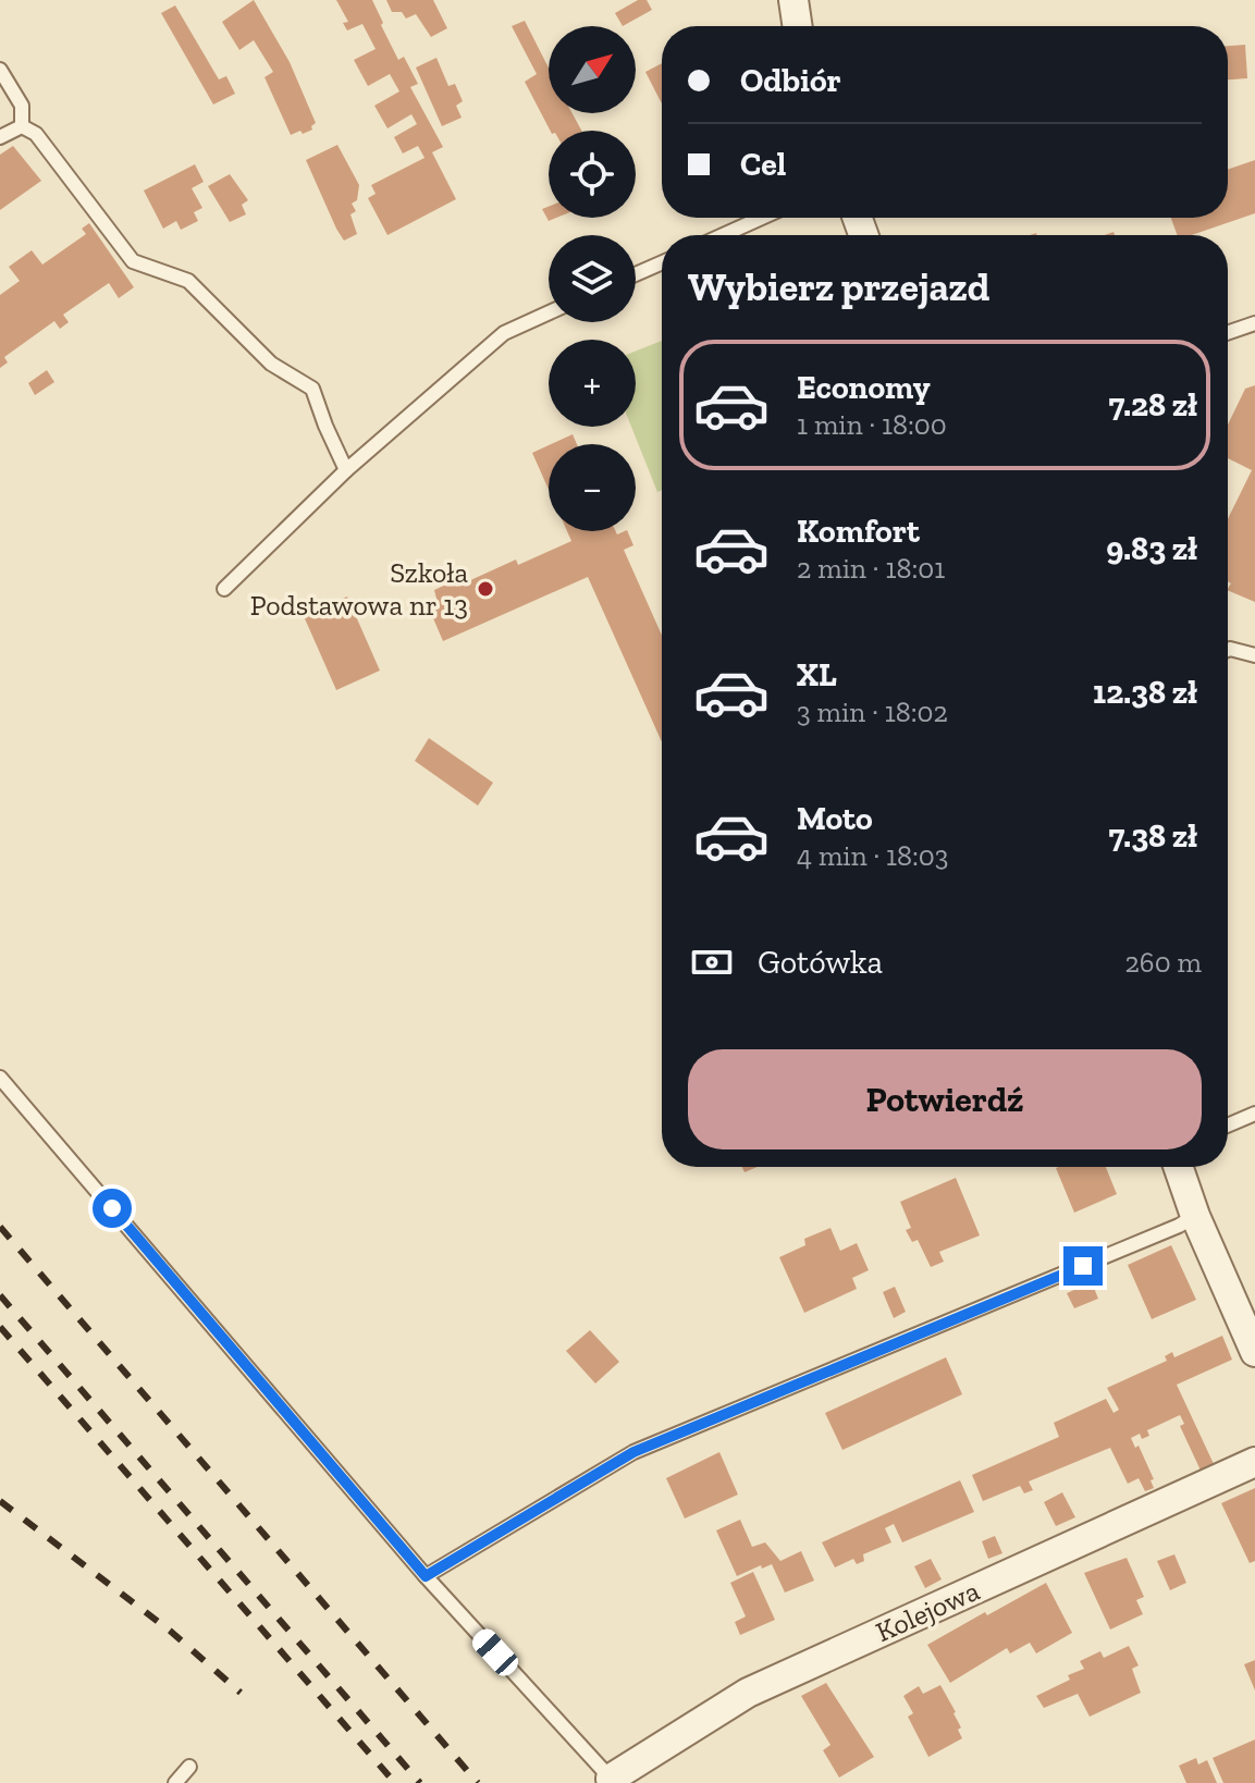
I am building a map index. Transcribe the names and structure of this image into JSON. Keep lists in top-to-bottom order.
{
  "streets": {
    "street": ["Kolejowa"]
  },
  "places": ["Szkoła Podstawowa nr 13"],
  "north": "top right",
  "page": {
    "map_buttons": ["+", "−"],
    "banner": ["Odbiór", "Cel"],
    "heading": "Wybierz przejazd",
    "list": [
      {
        "name": "Economy",
        "note": "1 min · 18:00",
        "value": "7.28 zł"
      },
      {
        "name": "Komfort",
        "note": "2 min · 18:01",
        "value": "9.83 zł"
      },
      {
        "name": "XL",
        "note": "3 min · 18:02",
        "value": "12.38 zł"
      },
      {
        "name": "Moto",
        "note": "4 min · 18:03",
        "value": "7.38 zł"
      }
    ],
    "pay": ["Gotówka", "260 m"],
    "buttons": "Potwierdź"
  }
}
